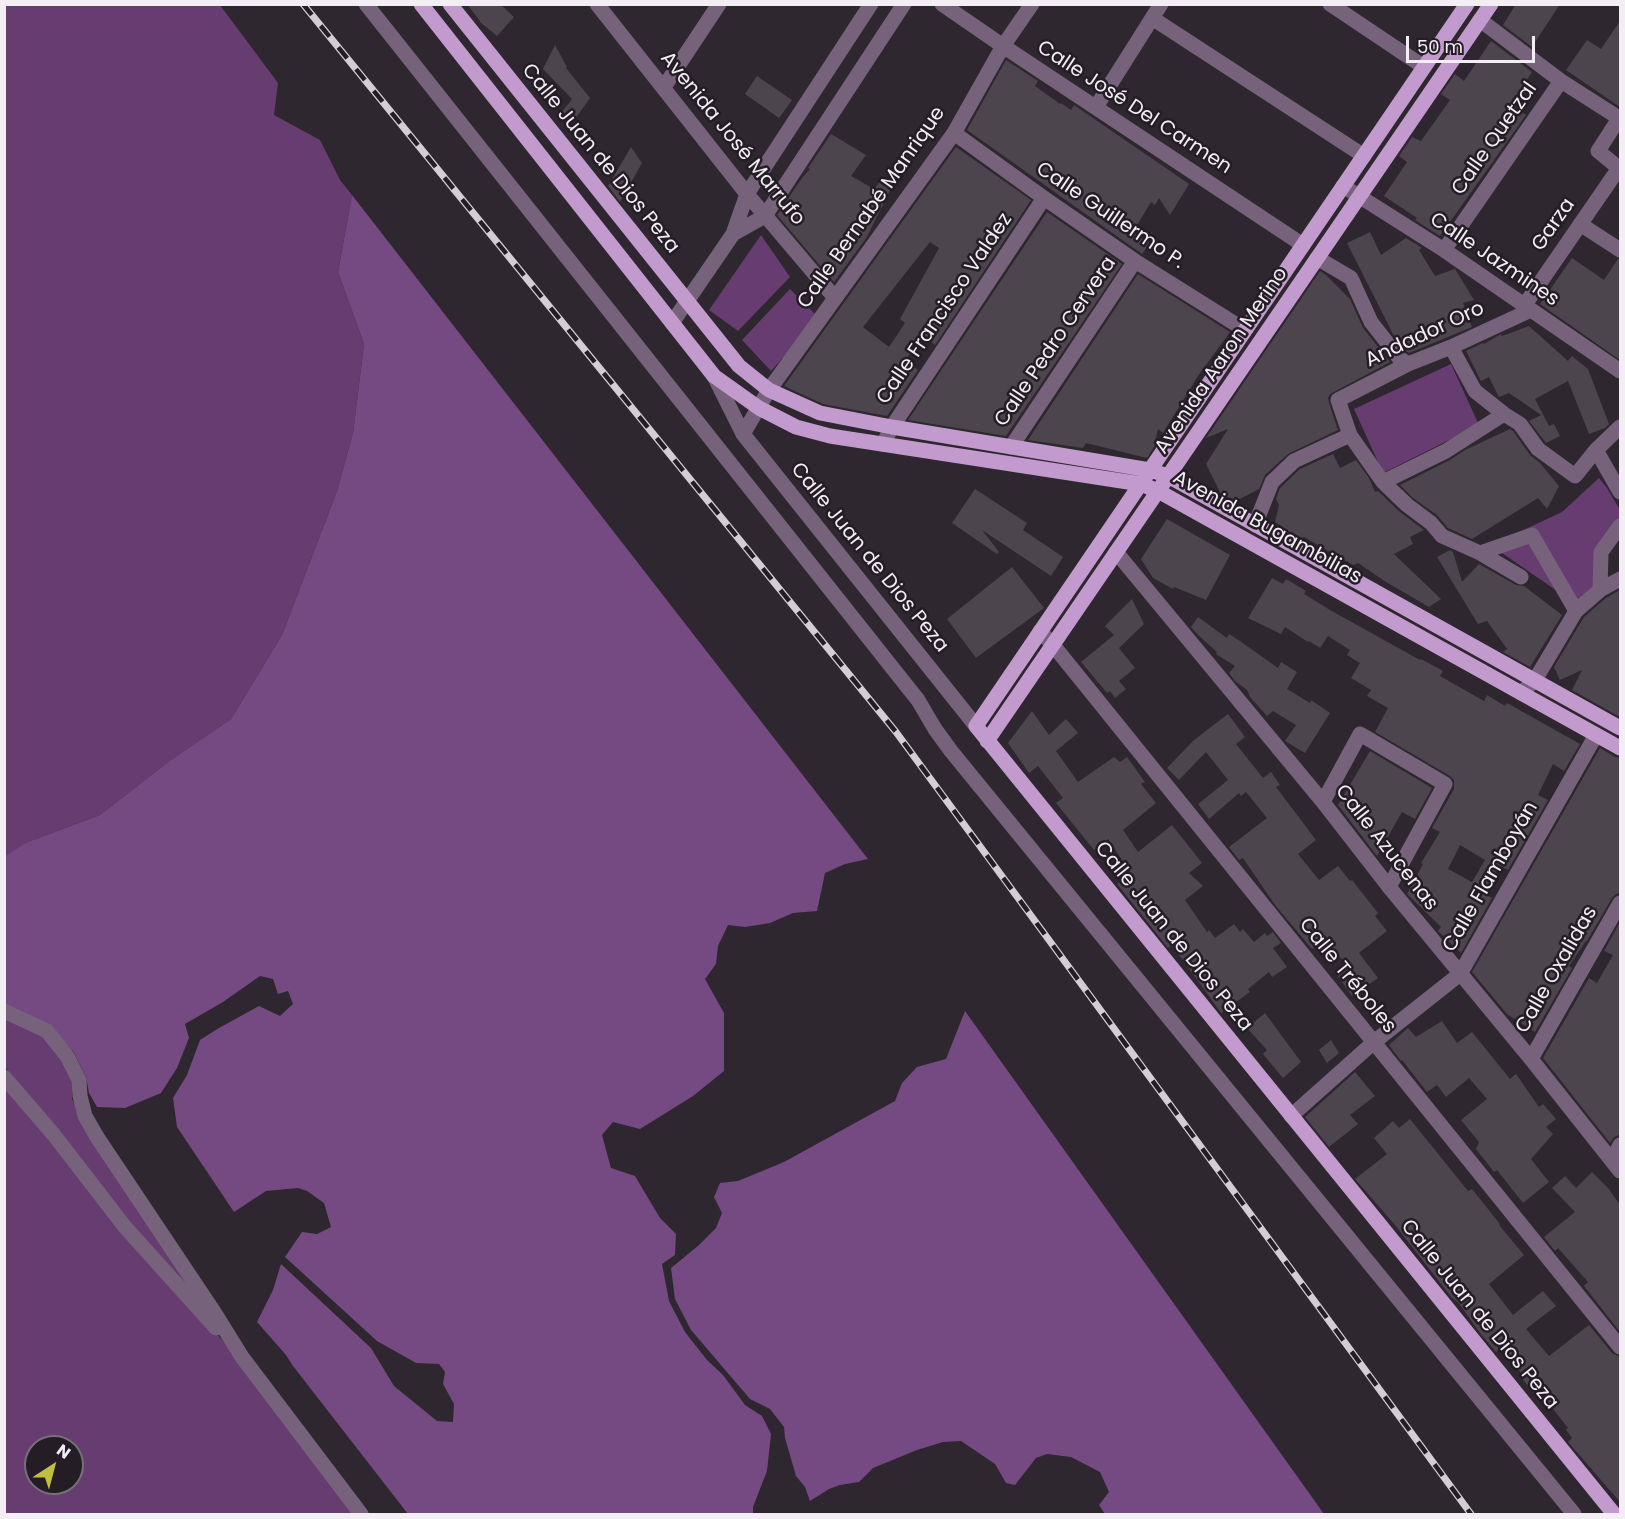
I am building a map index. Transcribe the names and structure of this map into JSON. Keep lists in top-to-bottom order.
{
  "streets": {
    "main road": ["Calle Juan de Dios Peza", "Avenida Aaron Merino", "Avenida Bugambilias"],
    "street": [
      "Calle José Del Carmen",
      "Avenida José Marrufo",
      "Calle Quetzal",
      "Calle Bernabé Manrique",
      "Calle Guillermo P.",
      "Garza",
      "Calle Jazmines",
      "Calle Francisco Valdez",
      "Andador Oro",
      "Calle Pedro Cervera",
      "Calle Azucenas",
      "Calle Flamboyán",
      "Calle Oxalidas",
      "Calle Tréboles"
    ]
  },
  "crossings": [
    ["Calle José Del Carmen", "Calle Bernabé Manrique"],
    ["Calle José Del Carmen", "Avenida Aaron Merino"],
    ["Avenida José Marrufo", "Calle Bernabé Manrique"],
    ["Calle Quetzal", "Calle Jazmines"],
    ["Calle Juan de Dios Peza", "Calle Bernabé Manrique"],
    ["Calle Juan de Dios Peza", "Avenida Aaron Merino"],
    ["Calle Juan de Dios Peza", "Avenida Bugambilias"],
    ["Calle Juan de Dios Peza", "Calle Flamboyán"],
    ["Calle Bernabé Manrique", "Calle Guillermo P."],
    ["Calle Bernabé Manrique", "Avenida Bugambilias"],
    ["Calle Guillermo P.", "Calle Francisco Valdez"],
    ["Calle Guillermo P.", "Calle Pedro Cervera"],
    ["Calle Guillermo P.", "Avenida Aaron Merino"],
    ["Garza", "Calle Jazmines"],
    ["Garza", "Andador Oro"],
    ["Calle Jazmines", "Andador Oro"],
    ["Calle Jazmines", "Avenida Aaron Merino"],
    ["Calle Francisco Valdez", "Avenida Bugambilias"],
    ["Calle Pedro Cervera", "Avenida Bugambilias"],
    ["Avenida Aaron Merino", "Avenida Bugambilias"],
    ["Avenida Aaron Merino", "Calle Azucenas"],
    ["Avenida Aaron Merino", "Calle Tréboles"],
    ["Avenida Bugambilias", "Calle Flamboyán"],
    ["Calle Azucenas", "Calle Flamboyán"],
    ["Calle Azucenas", "Calle Oxalidas"],
    ["Calle Flamboyán", "Calle Tréboles"]
  ],
  "scale_bar": "50 m",
  "north": "top right"
}
